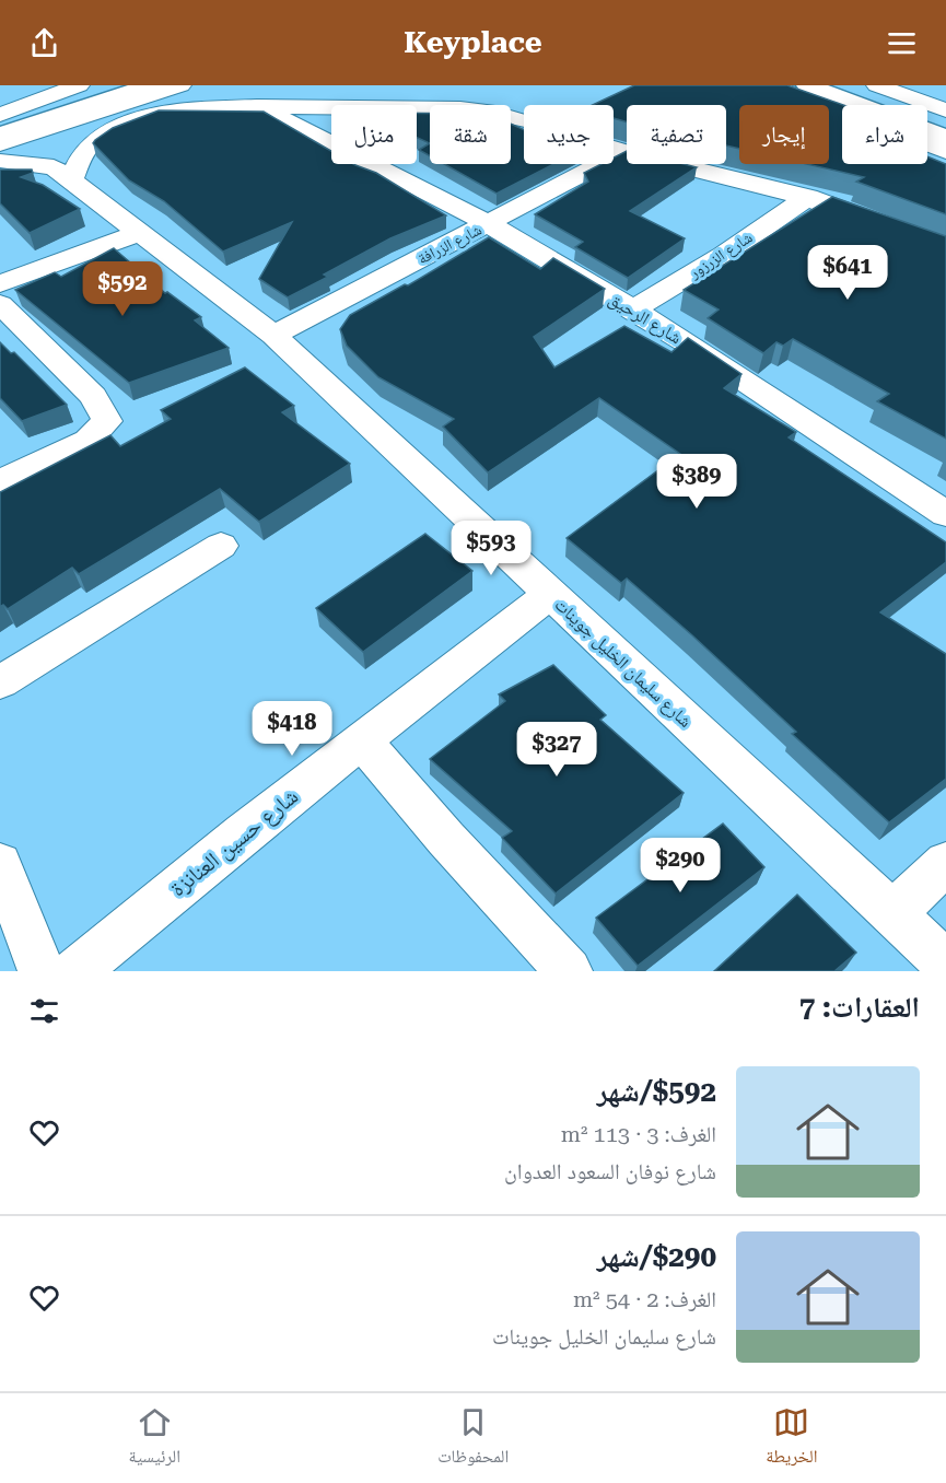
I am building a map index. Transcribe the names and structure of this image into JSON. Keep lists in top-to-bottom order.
{
  "streets": {
    "street": [
      "شارع الزرافة",
      "شارع الزرزور",
      "شارع الرحيق",
      "شارع سليمان الخليل جوينات",
      "شارع حسين العنانزة"
    ]
  },
  "crossings": [
    ["شارع الزرافة", "شارع الرحيق"],
    ["شارع الزرافة", "شارع سليمان الخليل جوينات"],
    ["شارع الزرزور", "شارع الرحيق"],
    ["شارع سليمان الخليل جوينات", "شارع حسين العنانزة"]
  ],
  "page": {
    "header": "Keyplace",
    "chip": [
      "شراء",
      "إيجار",
      "تصفية",
      "جديد",
      "شقة",
      "منزل"
    ],
    "price": [
      "$641",
      "$592",
      "$389",
      "$593",
      "$418",
      "$327",
      "$290"
    ],
    "heading": "العقارات: 7",
    "list": [
      {
        "name": "$592/شهر",
        "note": "الغرف: 3 · 113 m² · شارع نوفان السعود العدوان"
      },
      {
        "name": "$290/شهر",
        "note": "الغرف: 2 · 54 m² · شارع سليمان الخليل جوينات"
      }
    ],
    "tabs": ["الخريطة", "المحفوظات", "الرئيسية"]
  }
}
